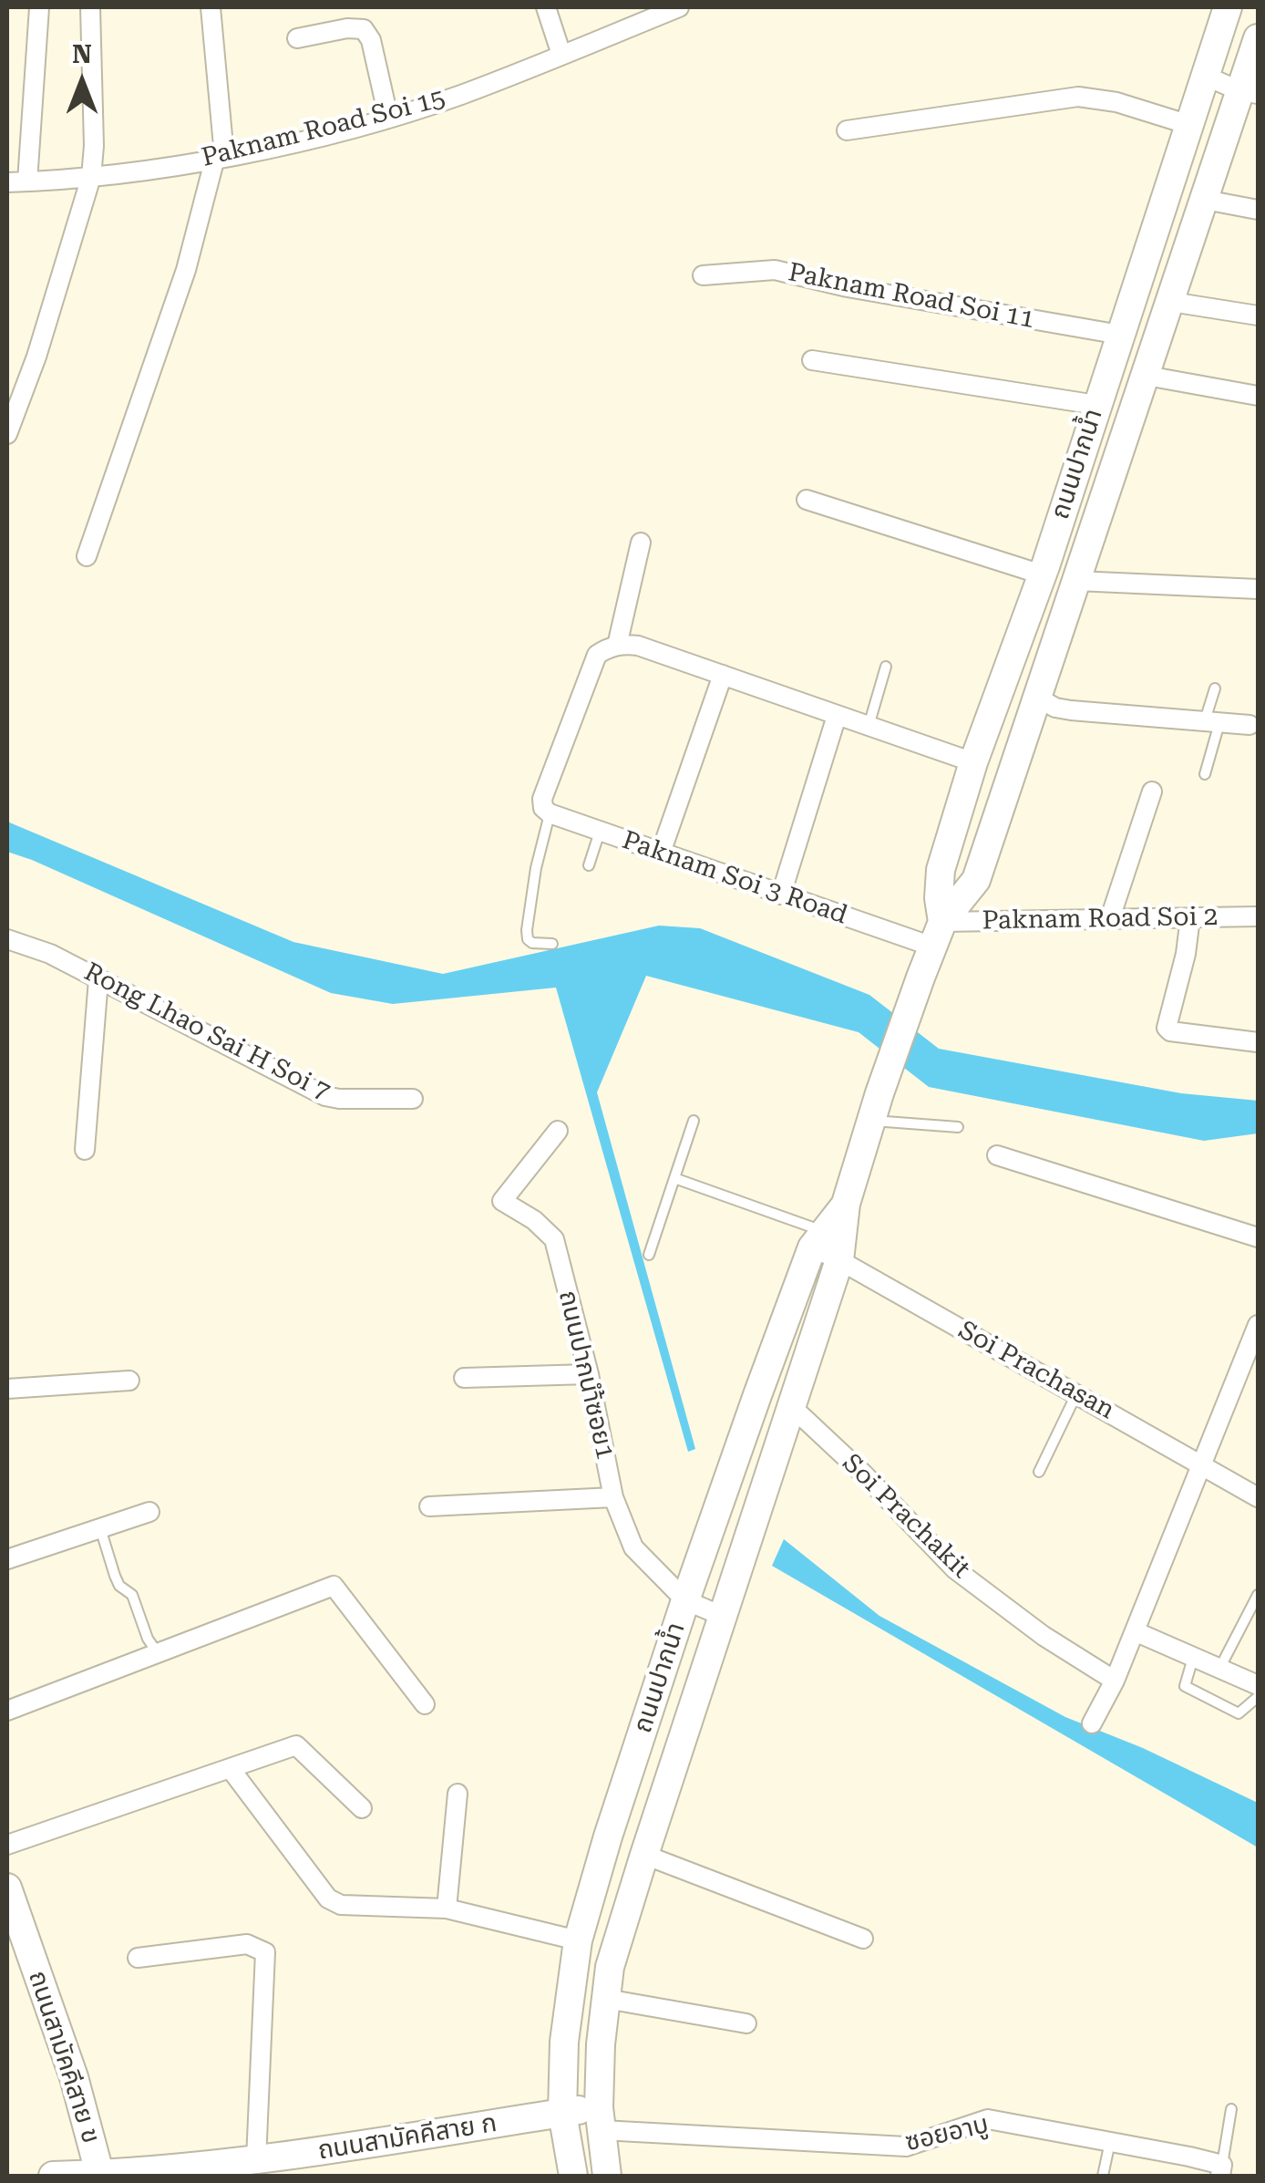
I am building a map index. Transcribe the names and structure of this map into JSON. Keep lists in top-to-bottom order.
{
  "streets": {
    "street": [
      "Paknam Road Soi 15",
      "Paknam Road Soi 11",
      "ถนนปากน้ำ",
      "Paknam Soi 3 Road",
      "Paknam Road Soi 2",
      "Rong Lhao Sai H Soi 7",
      "Soi Prachasan",
      "ถนนปากนำ้ซอย1",
      "Soi Prachakit",
      "ถนนสามัคคีสาย ข",
      "ซอยอาบู",
      "ถนนสามัคคีสาย ก"
    ]
  },
  "crossings": [
    ["Paknam Road Soi 11", "ถนนปากน้ำ"],
    ["ถนนปากน้ำ", "Paknam Soi 3 Road"],
    ["ถนนปากน้ำ", "Paknam Road Soi 2"],
    ["ถนนปากน้ำ", "Soi Prachasan"],
    ["ถนนปากน้ำ", "ถนนปากนำ้ซอย1"],
    ["ถนนปากน้ำ", "Soi Prachakit"],
    ["ถนนปากน้ำ", "ซอยอาบู"],
    ["ถนนปากน้ำ", "ถนนสามัคคีสาย ก"],
    ["Paknam Soi 3 Road", "Paknam Road Soi 2"],
    ["ถนนสามัคคีสาย ข", "ถนนสามัคคีสาย ก"],
    ["ซอยอาบู", "ถนนสามัคคีสาย ก"]
  ],
  "north": "top"
}
